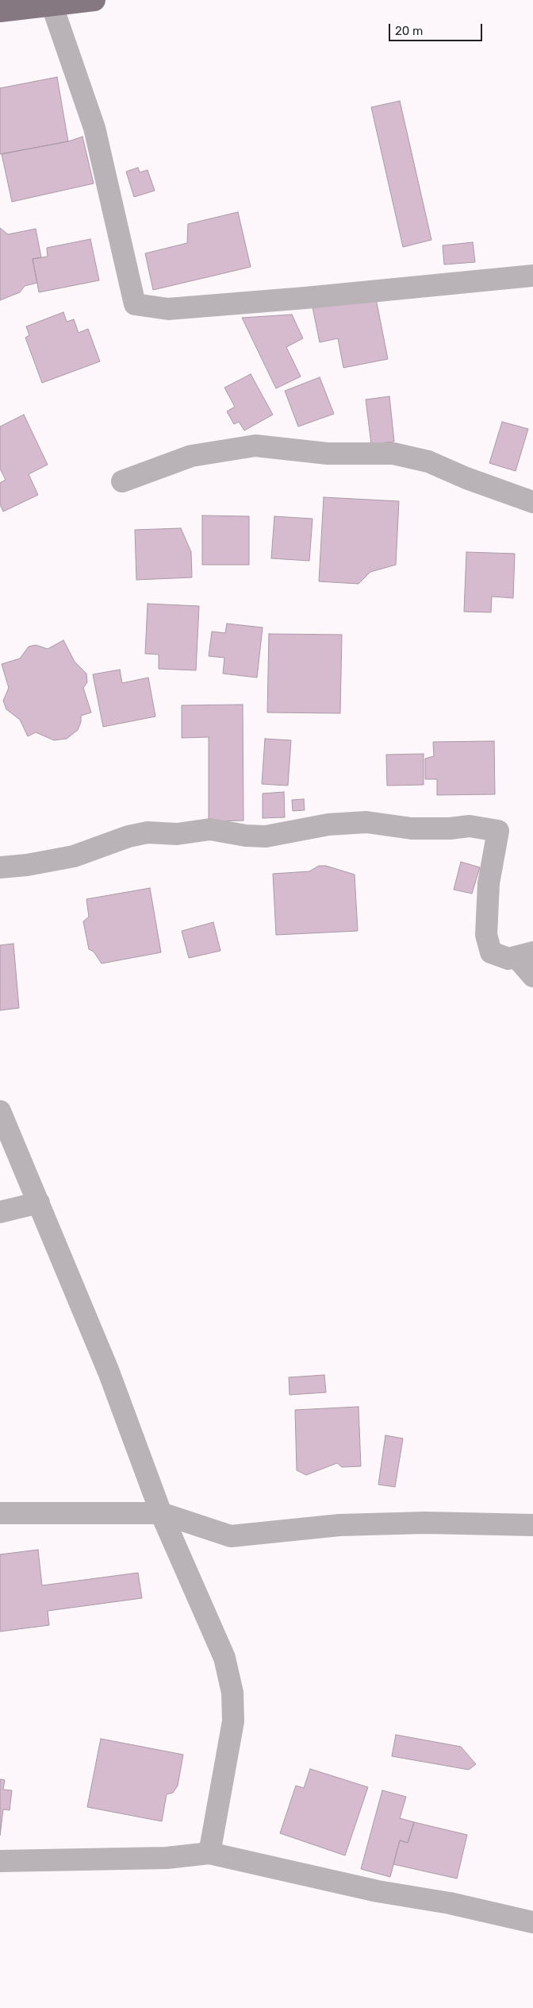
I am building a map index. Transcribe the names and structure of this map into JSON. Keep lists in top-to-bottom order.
{
  "scale_bar": "20 m"
}
